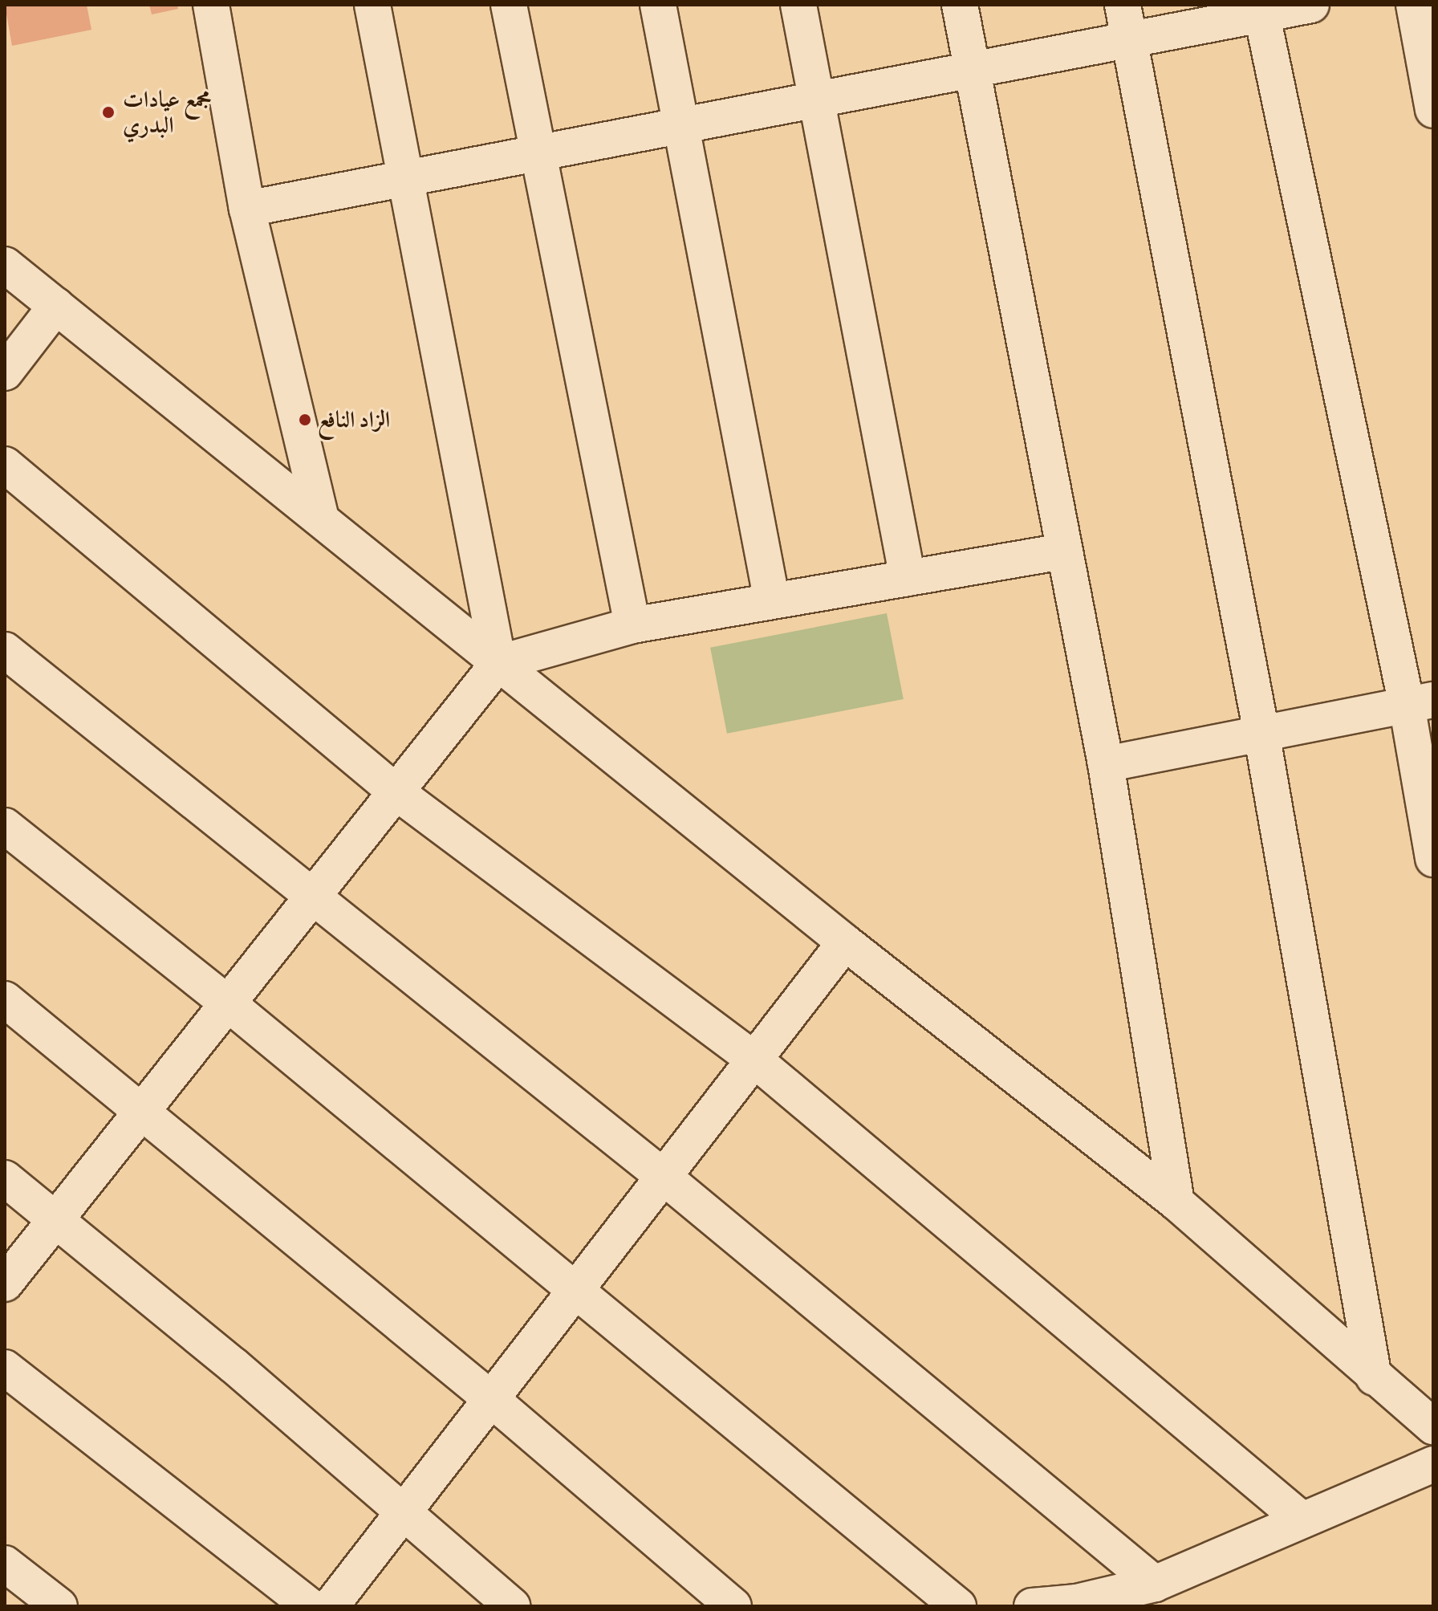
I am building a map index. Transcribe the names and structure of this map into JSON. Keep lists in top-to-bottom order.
{
  "places": ["مجمع عيادات البدري", "الزاد النافع"]
}
